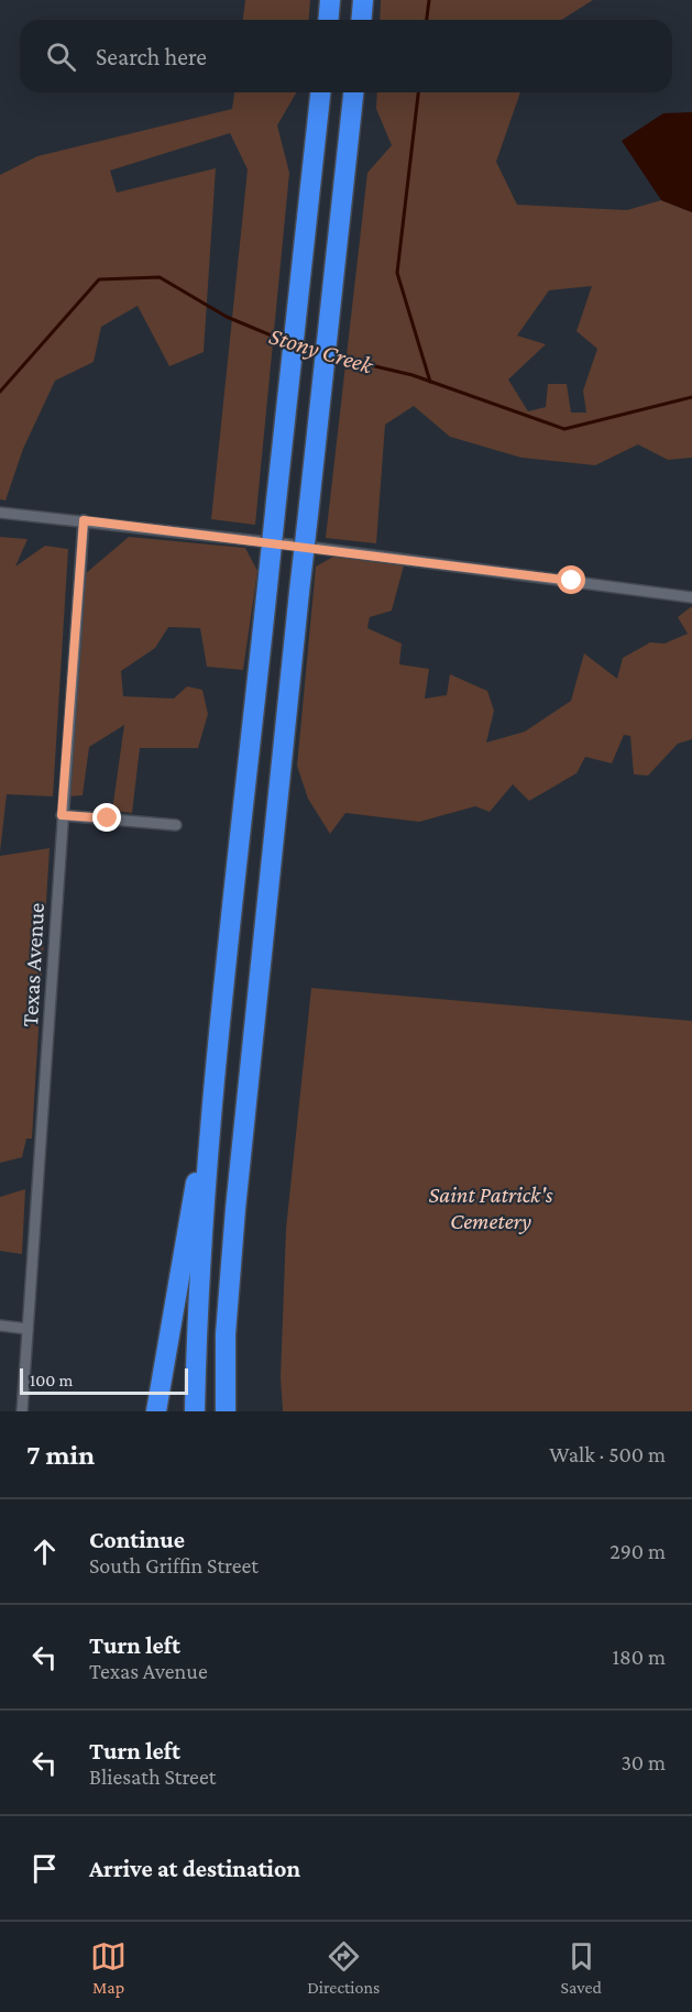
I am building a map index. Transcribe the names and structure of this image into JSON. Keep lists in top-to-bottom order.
{
  "streets": {
    "street": ["Texas Avenue"]
  },
  "water": ["Stony Creek"],
  "parks": ["Saint Patrick's Cemetery"],
  "scale_bar": "100 m",
  "page": {
    "search": "Search here",
    "scale": "100 m",
    "heading": ["7 min", "Walk · 500 m"],
    "list": [
      ["Continue", "South Griffin Street", "290 m"],
      ["Turn left", "Texas Avenue", "180 m"],
      ["Turn left", "Bliesath Street", "30 m"],
      "Arrive at destination"
    ],
    "nav": ["Map", "Directions", "Saved"]
  }
}
